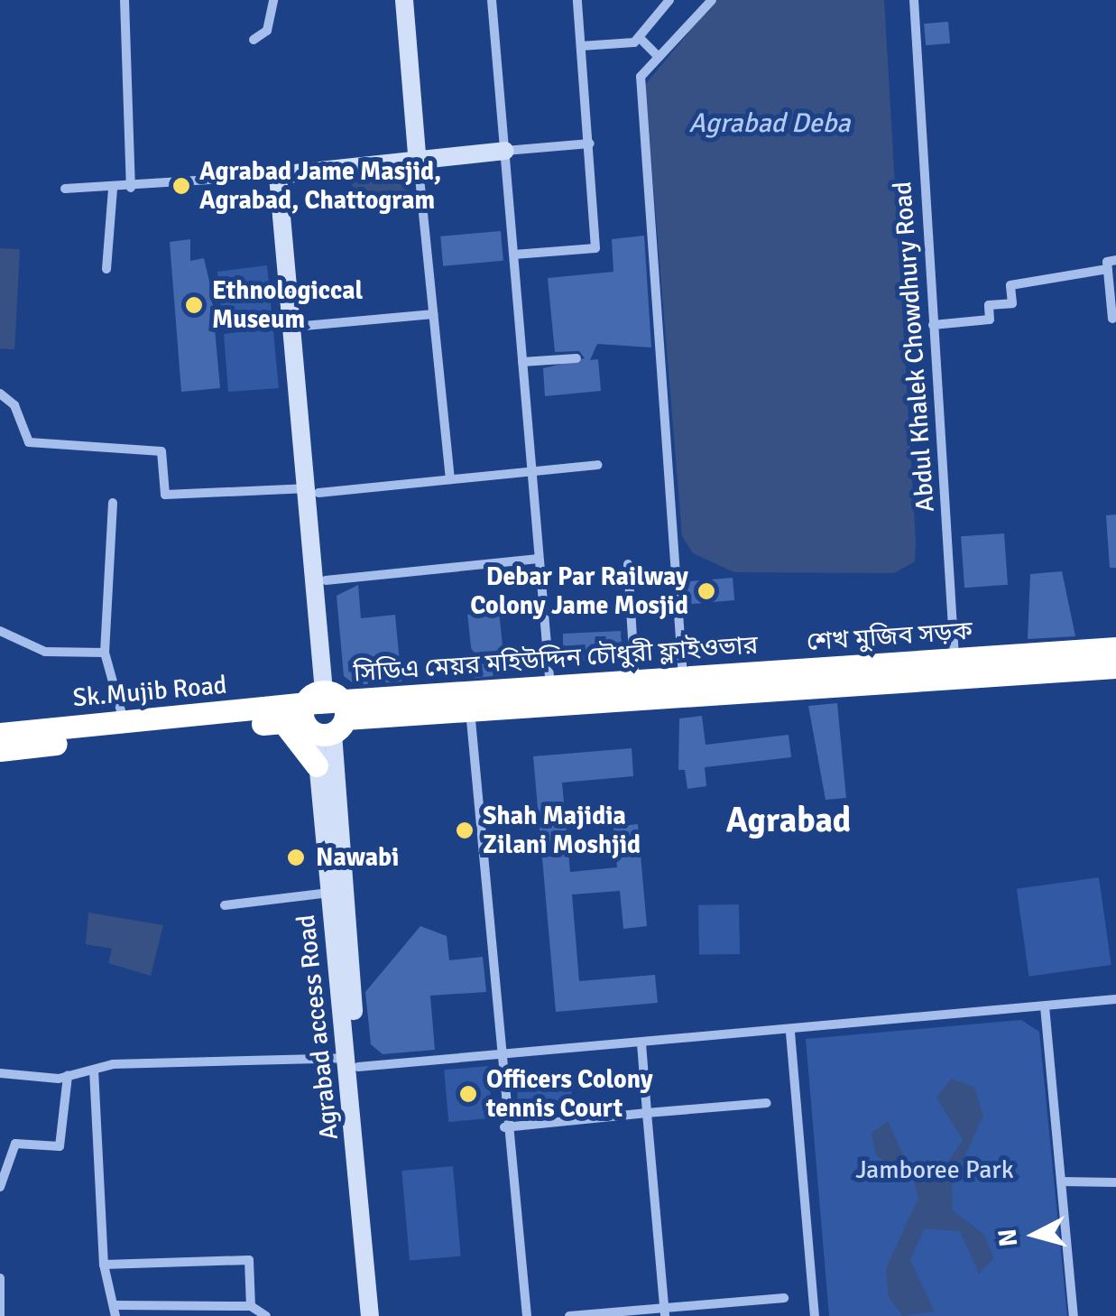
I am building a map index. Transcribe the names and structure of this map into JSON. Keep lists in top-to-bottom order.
{
  "streets": {
    "highway": ["শেখ মুজিব সড়ক", "সিডিএ মেয়র মহিউদ্দিন চৌধুরী ফ্লাইওভার", "Sk.Mujib Road"],
    "street": ["Abdul Khalek Chowdhury Road", "Agrabad access Road"]
  },
  "crossings": [
    ["Abdul Khalek Chowdhury Road", "শেখ মুজিব সড়ক"],
    ["Abdul Khalek Chowdhury Road", "Sk.Mujib Road"],
    ["শেখ মুজিব সড়ক", "সিডিএ মেয়র মহিউদ্দিন চৌধুরী ফ্লাইওভার"],
    ["শেখ মুজিব সড়ক", "Sk.Mujib Road"],
    ["শেখ মুজিব সড়ক", "Agrabad access Road"],
    ["সিডিএ মেয়র মহিউদ্দিন চৌধুরী ফ্লাইওভার", "Sk.Mujib Road"],
    ["Sk.Mujib Road", "Agrabad access Road"]
  ],
  "districts": ["Agrabad"],
  "water": ["Agrabad Deba"],
  "parks": ["Jamboree Park"],
  "places": [
    "Agrabad Jame Masjid, Agrabad, Chattogram",
    "Ethnologiccal Museum",
    "Debar Par Railway Colony Jame Mosjid",
    "Shah Majidia Zilani Moshjid",
    "Nawabi",
    "Officers Colony tennis Court"
  ],
  "north": "left"
}
